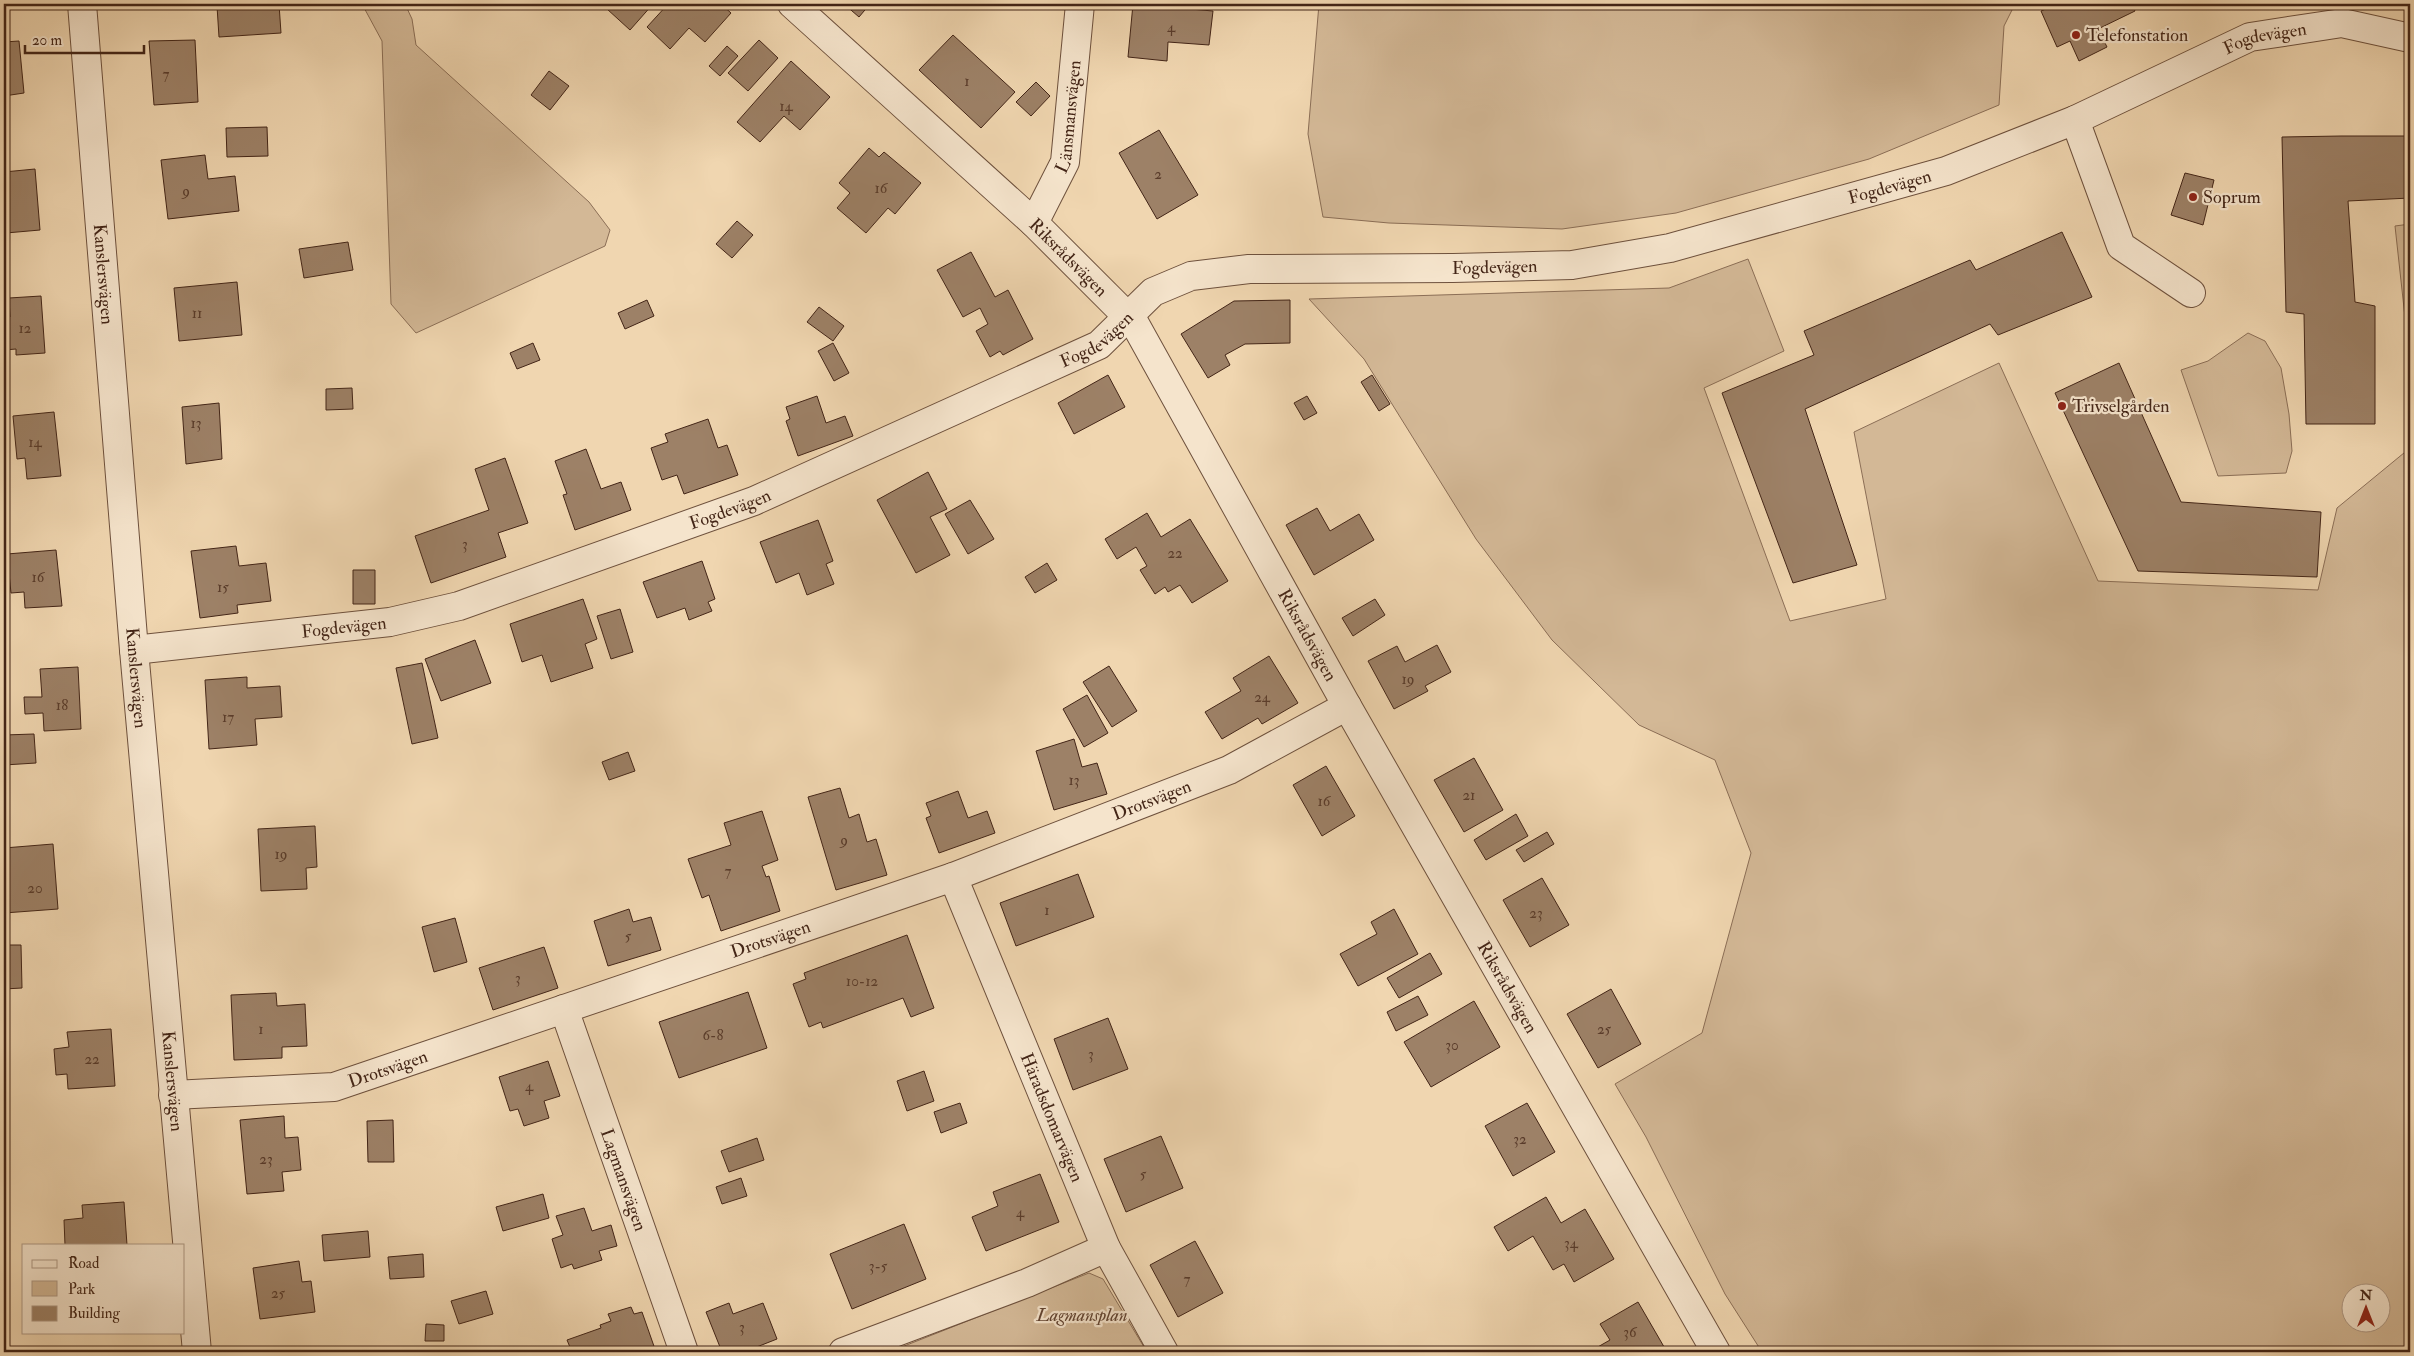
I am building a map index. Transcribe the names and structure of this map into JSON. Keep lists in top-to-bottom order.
{
  "streets": {
    "street": [
      "Fogdevägen",
      "Länsmansvägen",
      "Riksrådsvägen",
      "Kanslersvägen",
      "Drotsvägen",
      "Häradsdomarvägen",
      "Lagmansvägen"
    ]
  },
  "crossings": [
    ["Fogdevägen", "Riksrådsvägen"],
    ["Fogdevägen", "Kanslersvägen"],
    ["Länsmansvägen", "Riksrådsvägen"],
    ["Riksrådsvägen", "Drotsvägen"],
    ["Kanslersvägen", "Drotsvägen"],
    ["Drotsvägen", "Häradsdomarvägen"],
    ["Drotsvägen", "Lagmansvägen"]
  ],
  "parks": ["Lagmansplan"],
  "places": ["Telefonstation", "Soprum", "Trivselgården"],
  "house_numbers": [
    "4",
    "7",
    "1",
    "14",
    "2",
    "16",
    "9",
    "11",
    "12",
    "13",
    "14",
    "3",
    "22",
    "16",
    "15",
    "19",
    "24",
    "18",
    "17",
    "13",
    "21",
    "16",
    "9",
    "19",
    "7",
    "20",
    "1",
    "23",
    "5",
    "3",
    "10-12",
    "1",
    "25",
    "6-8",
    "30",
    "3",
    "22",
    "4",
    "32",
    "23",
    "5",
    "4",
    "34",
    "3-5",
    "7",
    "25",
    "3",
    "36"
  ],
  "legend": ["Road", "Park", "Building"],
  "scale_bar": "20 m",
  "north": "top"
}
